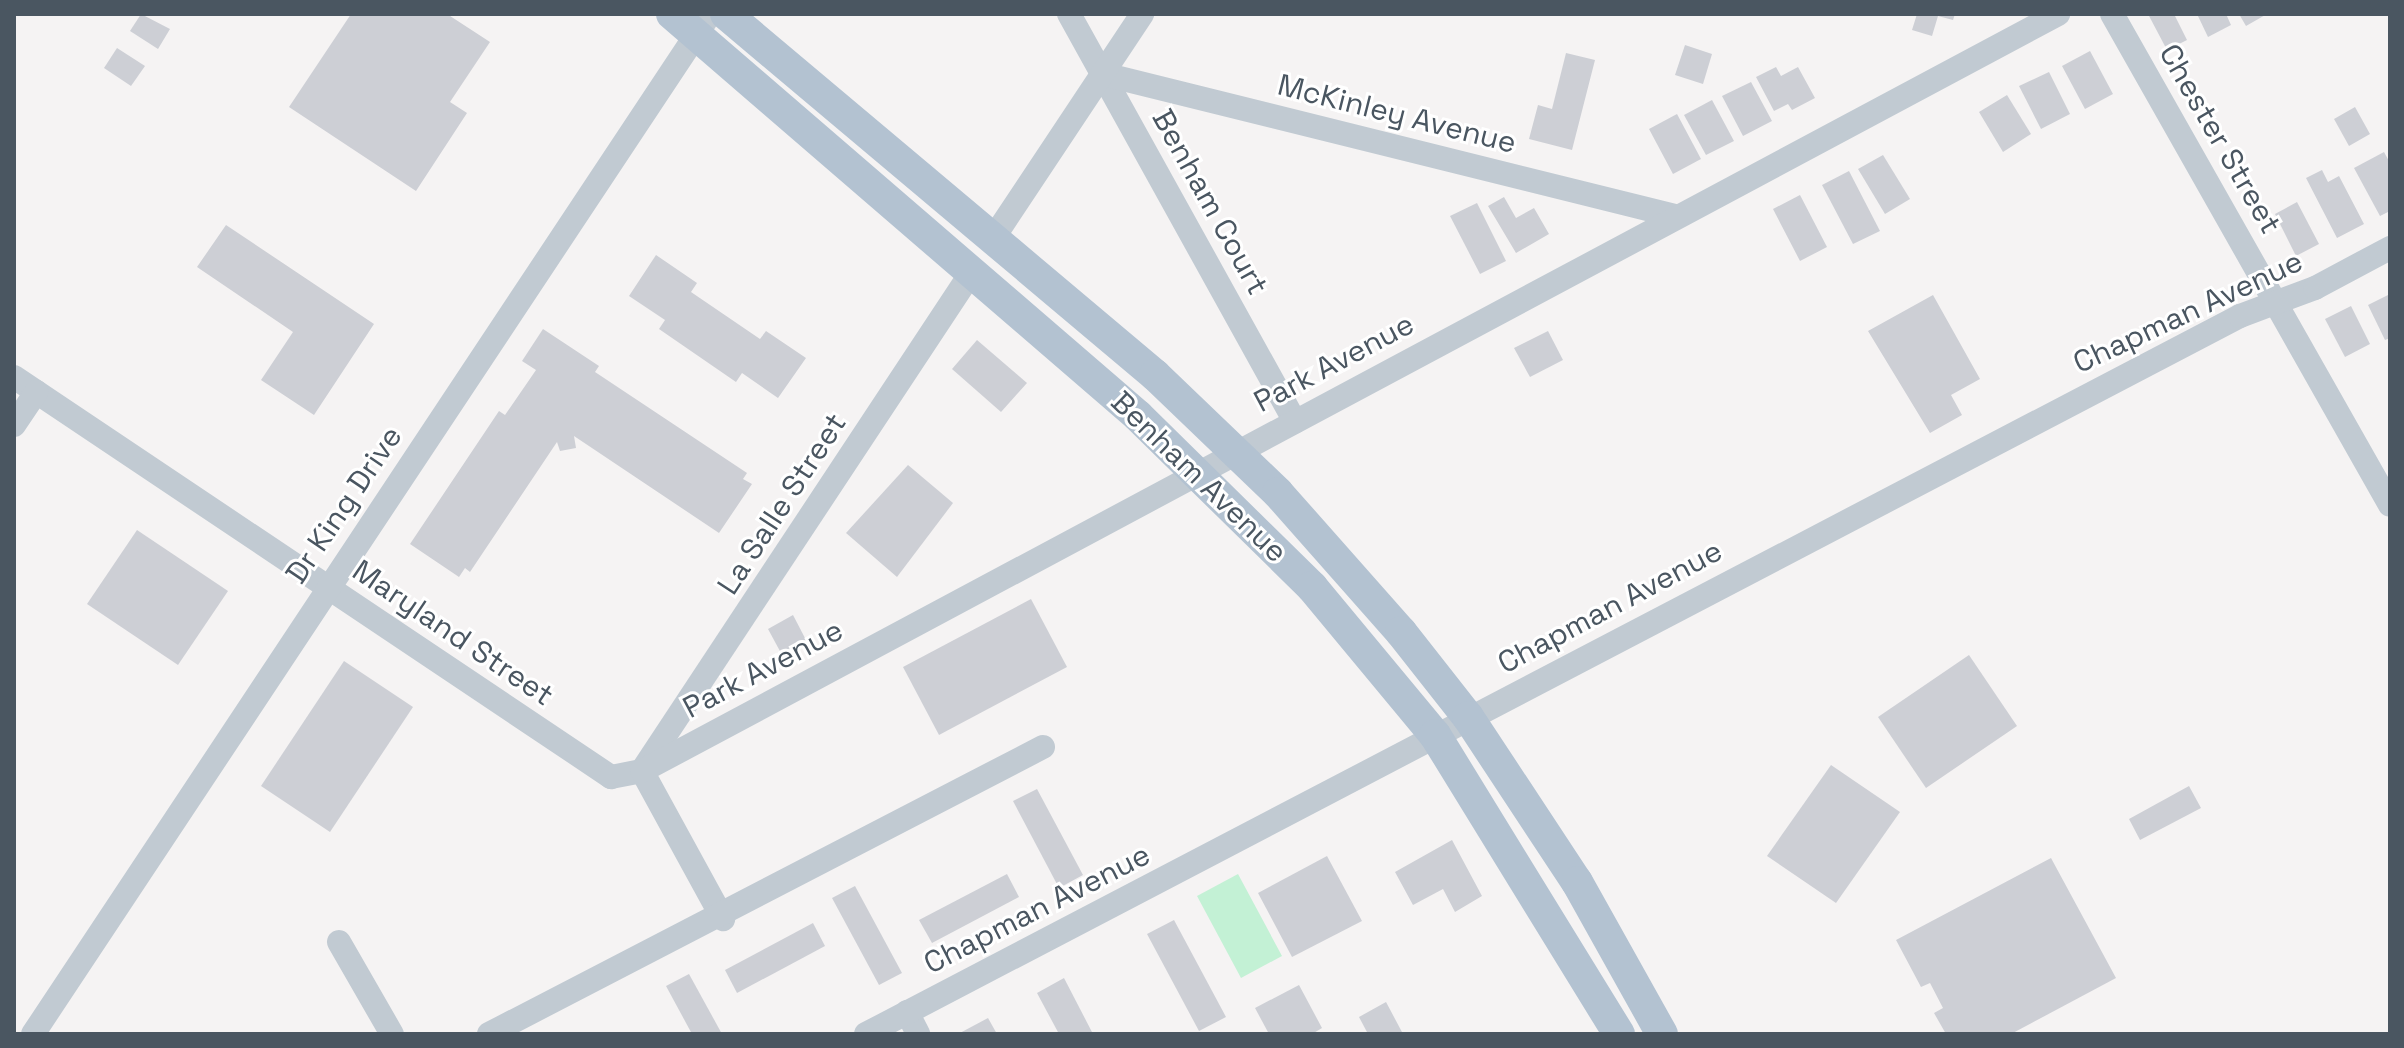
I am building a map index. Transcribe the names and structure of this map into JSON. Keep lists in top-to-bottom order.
{
  "streets": {
    "main road": ["Benham Avenue"],
    "street": [
      "McKinley Avenue",
      "Chester Street",
      "Benham Court",
      "Chapman Avenue",
      "Park Avenue",
      "La Salle Street",
      "Dr King Drive",
      "Maryland Street"
    ]
  },
  "crossings": [
    ["McKinley Avenue", "Benham Court"],
    ["McKinley Avenue", "Park Avenue"],
    ["Chester Street", "Chapman Avenue"],
    ["Benham Court", "Park Avenue"],
    ["Chapman Avenue", "Benham Avenue"],
    ["Park Avenue", "Benham Avenue"],
    ["Park Avenue", "La Salle Street"],
    ["Park Avenue", "Maryland Street"],
    ["Benham Avenue", "La Salle Street"],
    ["Benham Avenue", "Dr King Drive"],
    ["La Salle Street", "Maryland Street"],
    ["Dr King Drive", "Maryland Street"]
  ]
}
